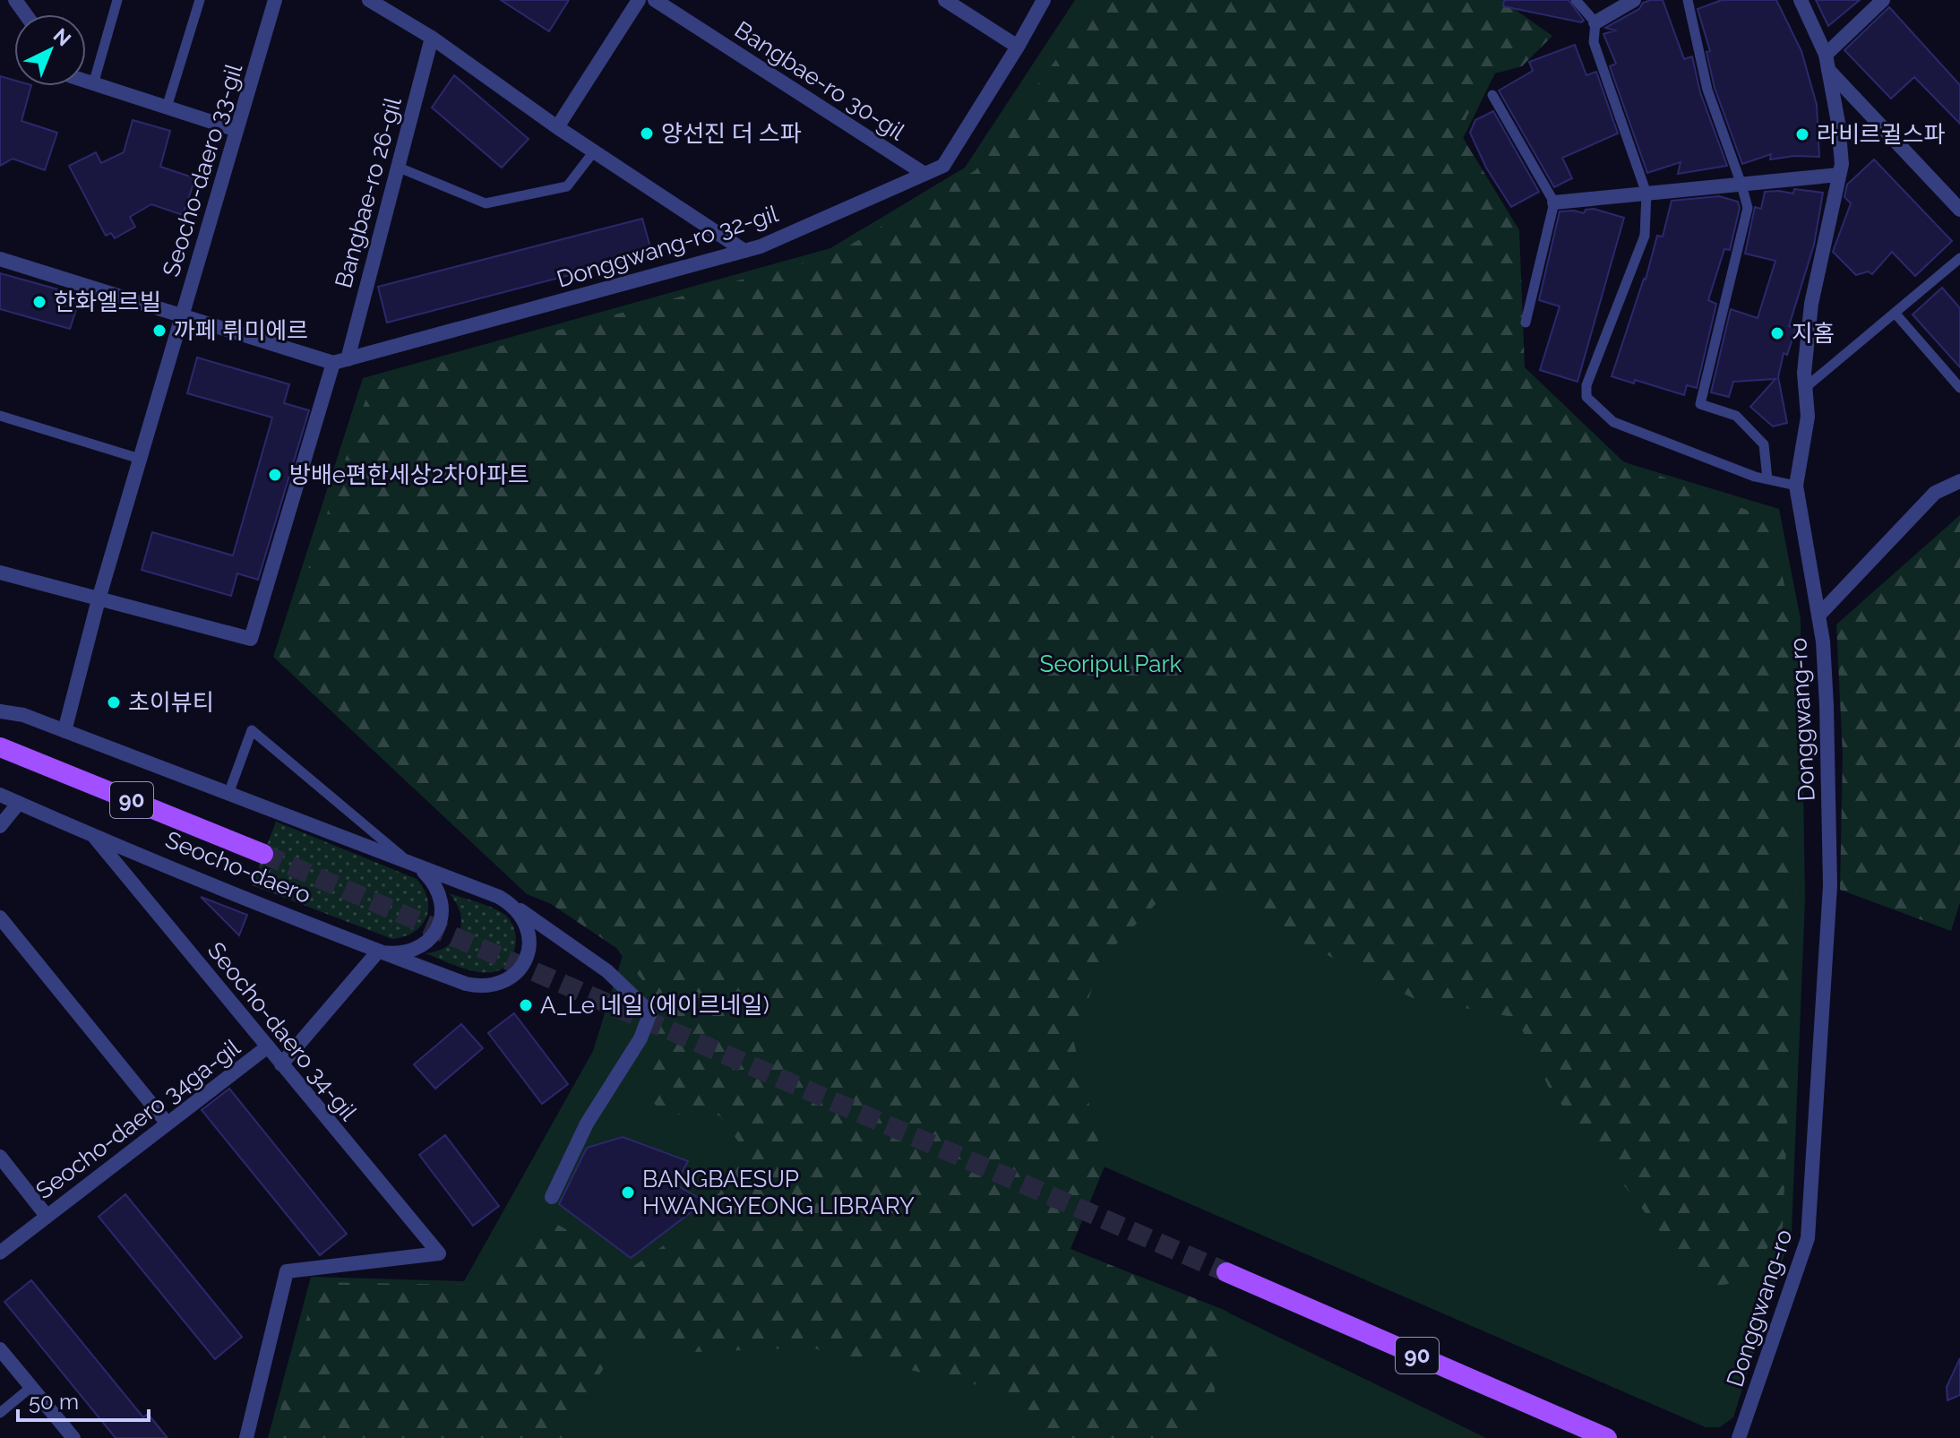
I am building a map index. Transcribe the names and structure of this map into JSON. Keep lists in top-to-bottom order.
{
  "streets": {
    "main road": ["90", "Seocho-daero"],
    "street": [
      "Bangbae-ro 30-gil",
      "Seocho-daero 33-gil",
      "Bangbae-ro 26-gil",
      "Donggwang-ro 32-gil",
      "Donggwang-ro",
      "Seocho-daero 34-gil",
      "Seocho-daero 34ga-gil"
    ]
  },
  "crossings": [
    ["Bangbae-ro 30-gil", "Donggwang-ro 32-gil"],
    ["Seocho-daero 33-gil", "Seocho-daero"],
    ["Bangbae-ro 26-gil", "Donggwang-ro 32-gil"],
    ["Seocho-daero", "Seocho-daero 34-gil"],
    ["Seocho-daero 34-gil", "Seocho-daero 34ga-gil"]
  ],
  "parks": ["Seoripul Park"],
  "places": [
    "양선진 더 스파",
    "라비르귈스파",
    "한화엘르빌",
    "까페 뤼미에르",
    "지홈",
    "방배e편한세상2차아파트",
    "초이뷰티",
    "A_Le 네일 (에이르네일)",
    "BANGBAESUP HWANGYEONG LIBRARY"
  ],
  "scale_bar": "50 m",
  "north": "top right"
}
